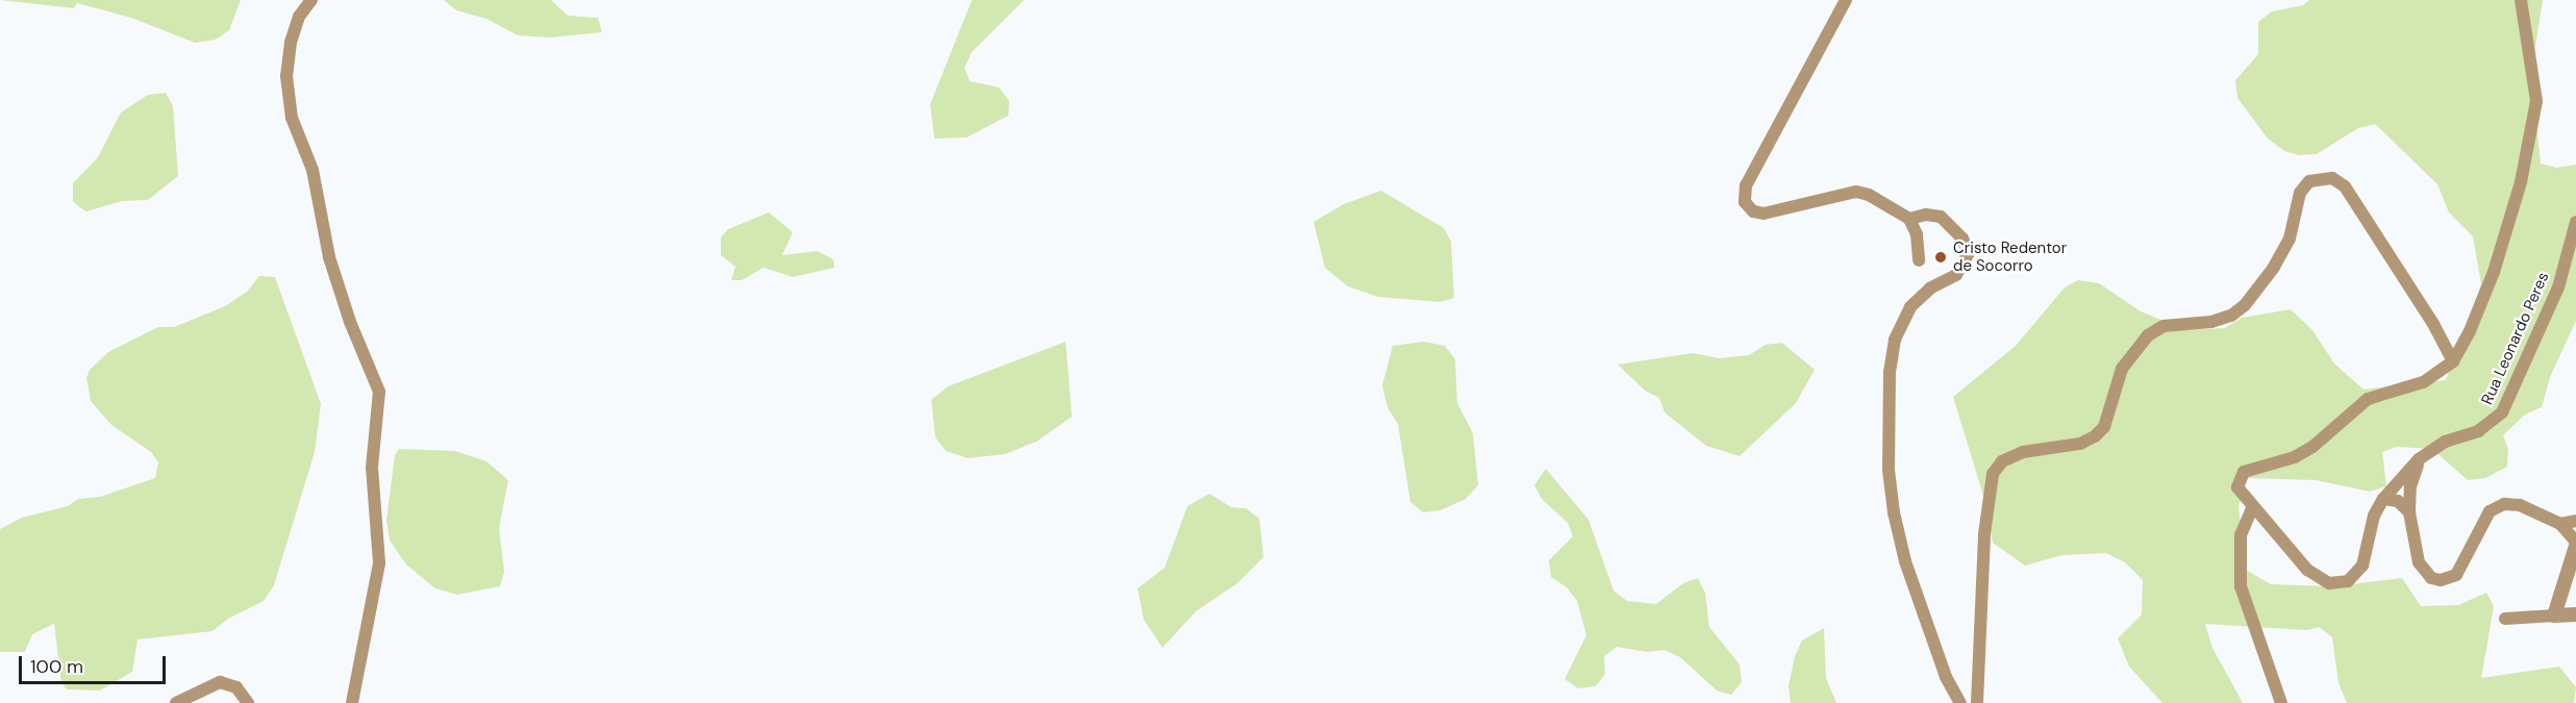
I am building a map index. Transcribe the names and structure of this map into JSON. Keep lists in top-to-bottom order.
{
  "streets": {
    "street": ["Rua Leonardo Peres"]
  },
  "places": ["Cristo Redentor de Socorro"],
  "scale_bar": "100 m"
}
